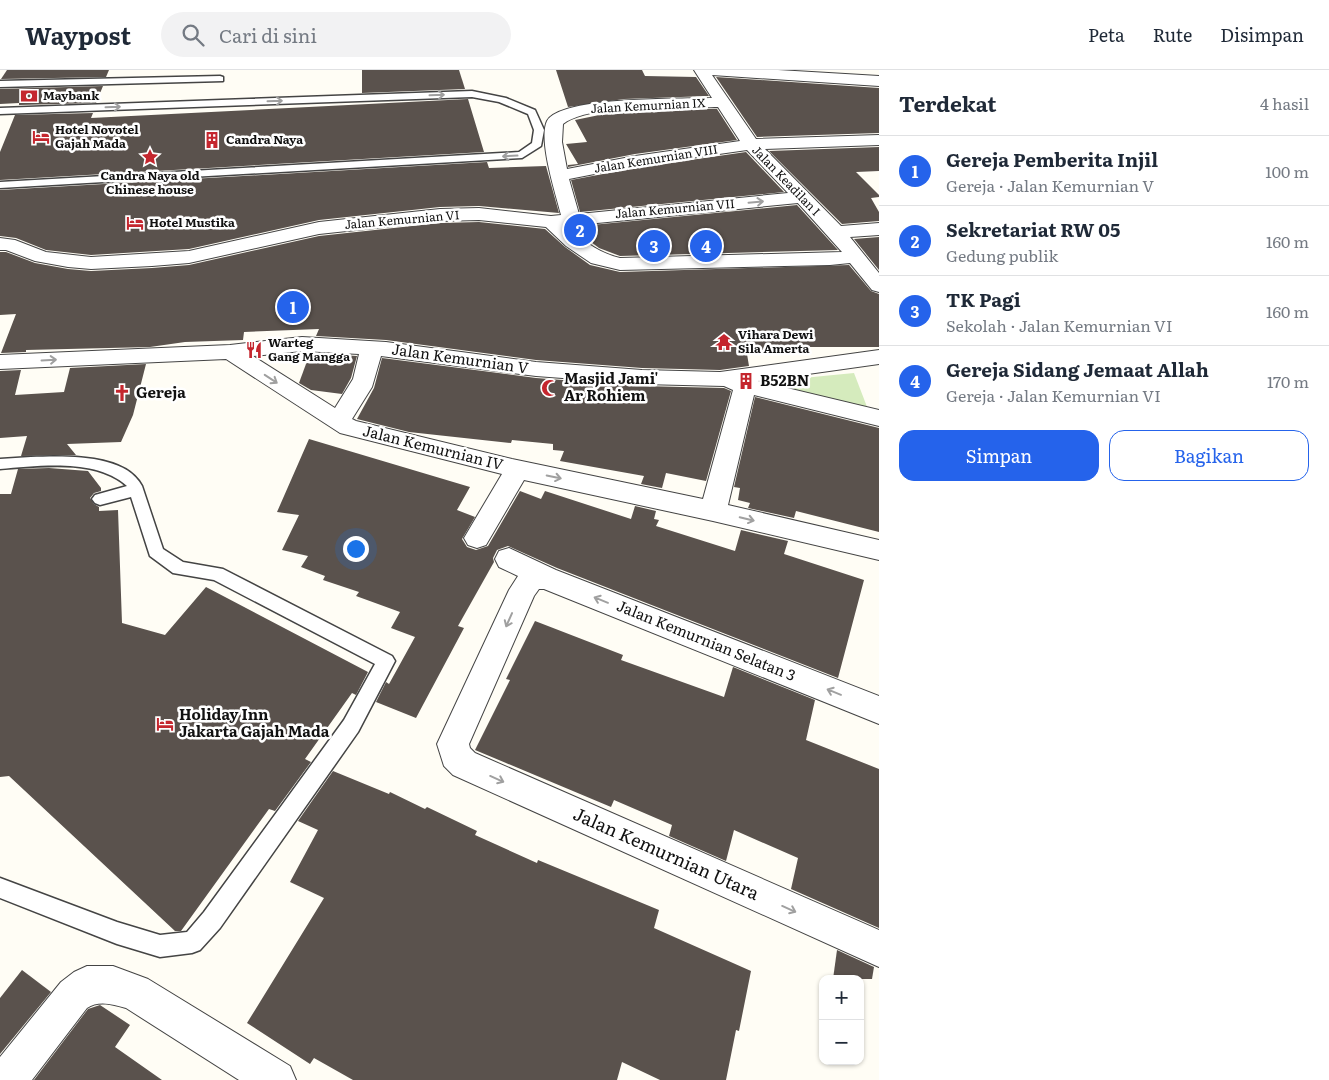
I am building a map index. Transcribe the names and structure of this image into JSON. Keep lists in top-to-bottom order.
{
  "streets": {
    "street": [
      "Jalan Kemurnian IX",
      "Jalan Kemurnian VIII",
      "Jalan Keadilan I",
      "Jalan Kemurnian VII",
      "Jalan Kemurnian VI",
      "Jalan Kemurnian V",
      "Jalan Kemurnian IV",
      "Jalan Kemurnian Selatan 3",
      "Jalan Kemurnian Utara"
    ]
  },
  "crossings": [
    ["Jalan Kemurnian IX", "Jalan Kemurnian VIII"],
    ["Jalan Kemurnian IX", "Jalan Keadilan I"],
    ["Jalan Kemurnian IX", "Jalan Kemurnian VII"],
    ["Jalan Kemurnian VIII", "Jalan Keadilan I"],
    ["Jalan Keadilan I", "Jalan Kemurnian VII"],
    ["Jalan Kemurnian VII", "Jalan Kemurnian VI"],
    ["Jalan Kemurnian V", "Jalan Kemurnian IV"],
    ["Jalan Kemurnian Selatan 3", "Jalan Kemurnian Utara"]
  ],
  "one_way": ["Jalan Kemurnian Selatan 3"],
  "places": {
    "bank": ["Maybank"],
    "hotel": ["Hotel Novotel Gajah Mada", "Hotel Mustika", "Holiday Inn Jakarta Gajah Mada"],
    "building": ["Candra Naya", "B52BN"],
    "place": ["Candra Naya old Chinese house"],
    "temple": ["Vihara Dewi Sila Amerta"],
    "restaurant": ["Warteg Gang Mangga"],
    "mosque": ["Masjid Jami' Ar Rohiem"],
    "church": ["Gereja"]
  },
  "page": {
    "header": "Waypost",
    "search": "Cari di sini",
    "nav": ["Peta", "Rute", "Disimpan"],
    "heading": ["Terdekat", "4 hasil"],
    "list": [
      {
        "mark": "1",
        "name": "Gereja Pemberita Injil",
        "note": "Gereja · Jalan Kemurnian V",
        "value": "100 m"
      },
      {
        "mark": "2",
        "name": "Sekretariat RW 05",
        "note": "Gedung publik",
        "value": "160 m"
      },
      {
        "mark": "3",
        "name": "TK Pagi",
        "note": "Sekolah · Jalan Kemurnian VI",
        "value": "160 m"
      },
      {
        "mark": "4",
        "name": "Gereja Sidang Jemaat Allah",
        "note": "Gereja · Jalan Kemurnian VI",
        "value": "170 m"
      }
    ],
    "pins": [
      "2",
      "3",
      "4",
      "1"
    ],
    "buttons": ["Simpan", "Bagikan"],
    "map_buttons": ["+", "−"]
  }
}
